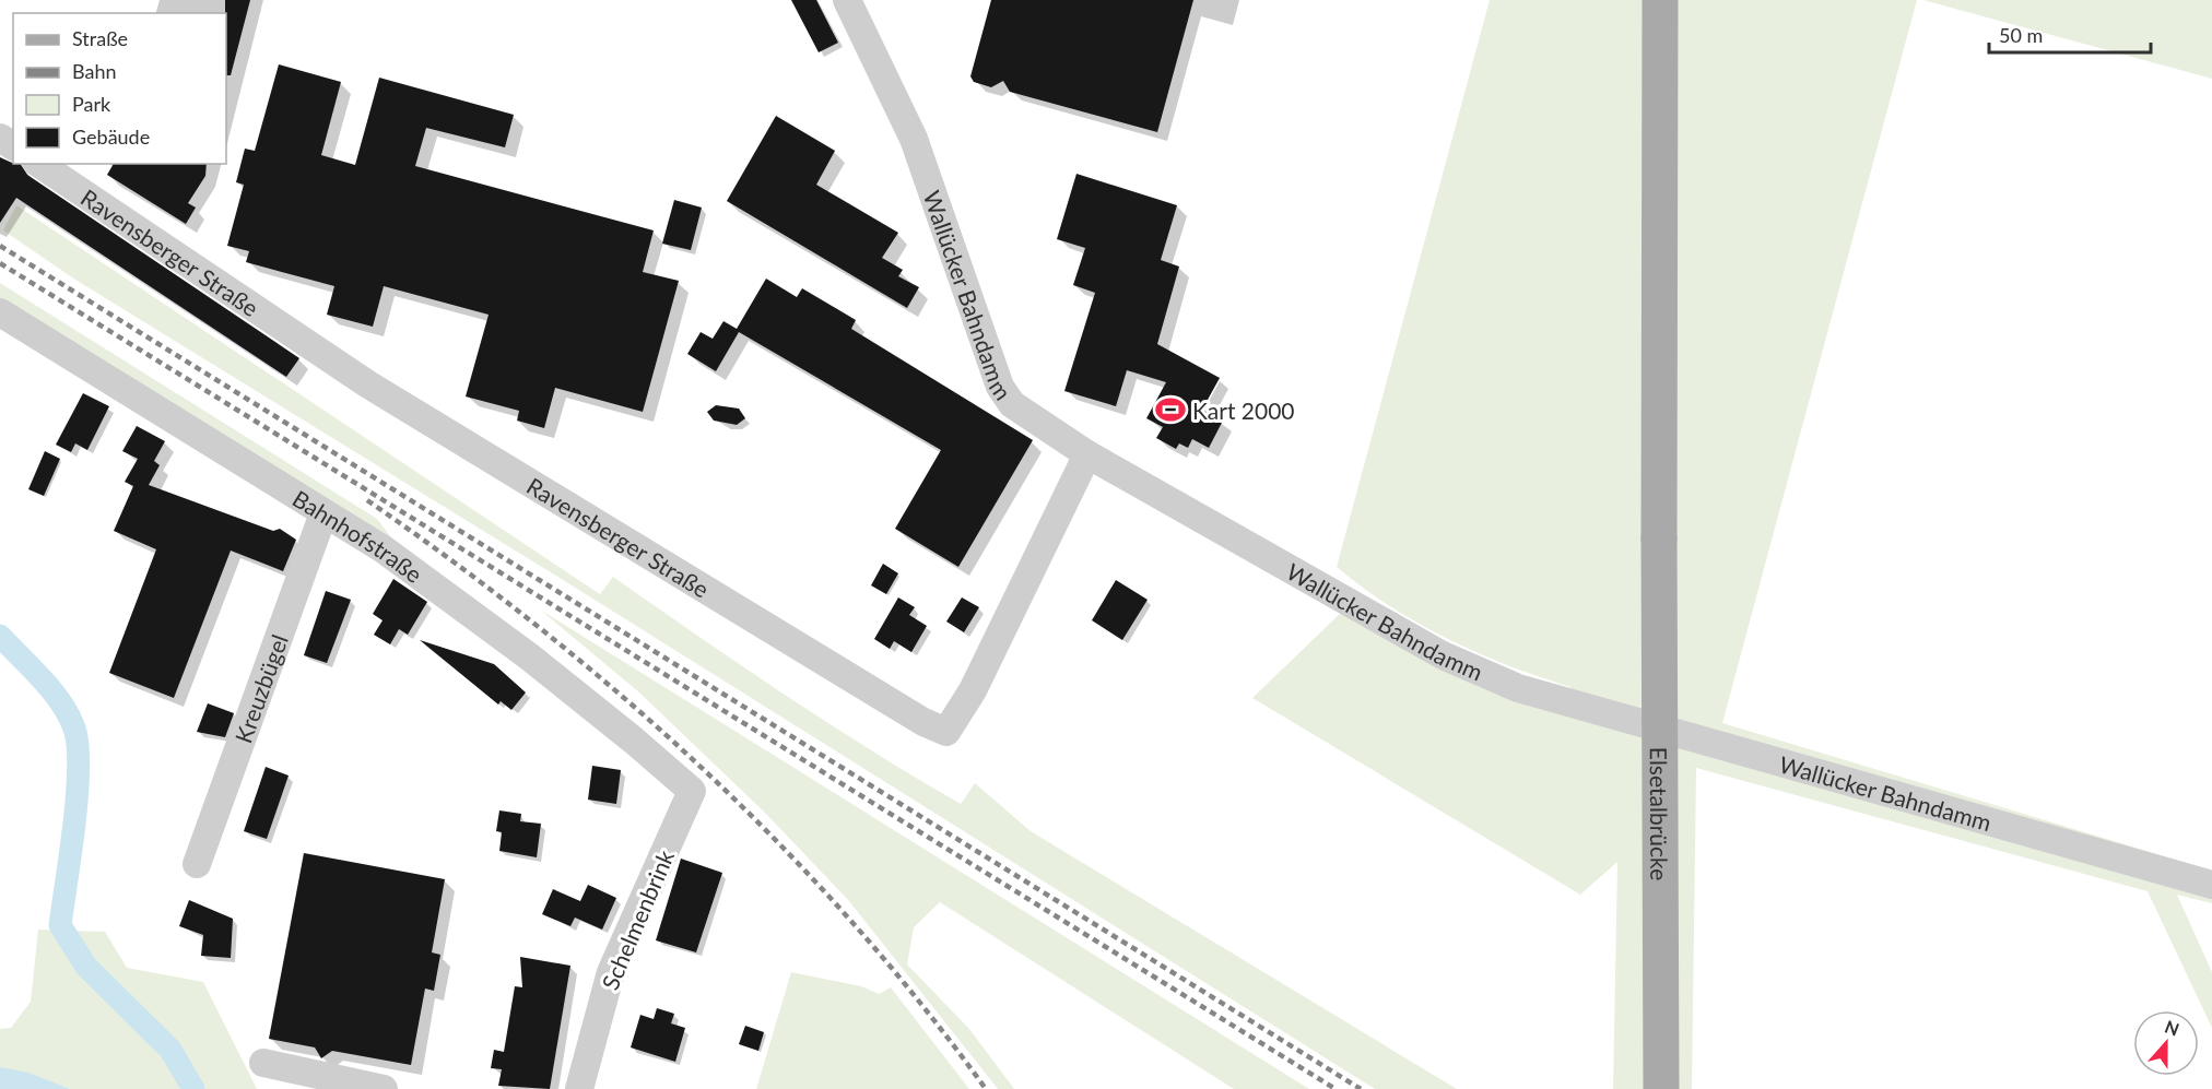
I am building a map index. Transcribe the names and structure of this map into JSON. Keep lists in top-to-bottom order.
{
  "streets": {
    "main road": ["Elsetalbrücke"],
    "street": [
      "Ravensberger Straße",
      "Wallücker Bahndamm",
      "Bahnhofstraße",
      "Kreuzbügel",
      "Schelmenbrink"
    ]
  },
  "crossings": [
    ["Ravensberger Straße", "Wallücker Bahndamm"],
    ["Bahnhofstraße", "Kreuzbügel"],
    ["Bahnhofstraße", "Schelmenbrink"]
  ],
  "places": {
    "sports": ["Kart 2000"]
  },
  "legend": [
    "Straße",
    "Bahn",
    "Park",
    "Gebäude"
  ],
  "scale_bar": "50 m",
  "north": "top"
}
